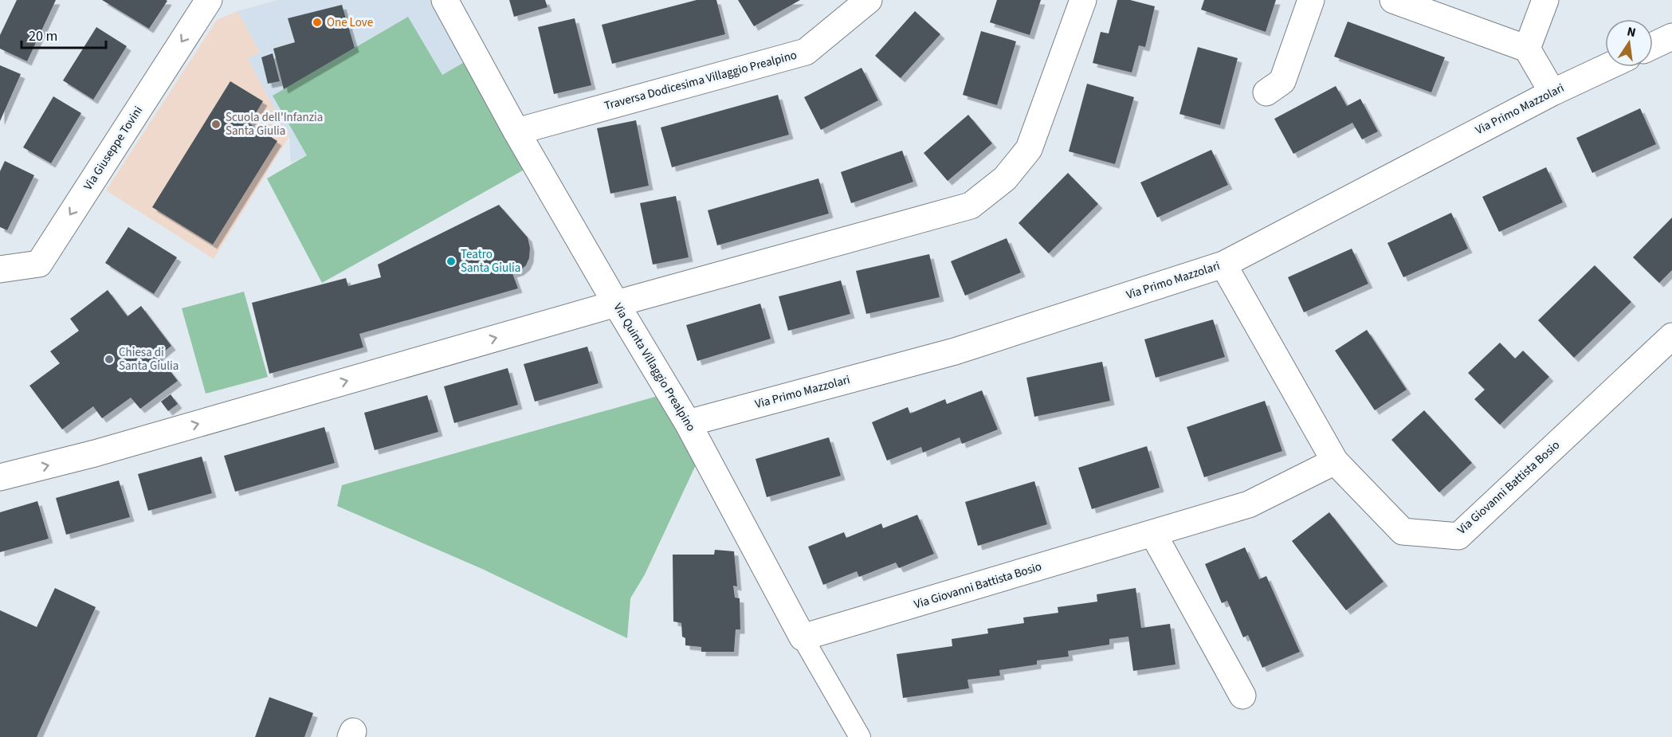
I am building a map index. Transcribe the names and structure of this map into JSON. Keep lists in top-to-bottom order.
{
  "streets": {
    "street": [
      "Traversa Dodicesima Villaggio Prealpino",
      "Via Primo Mazzolari",
      "Via Giuseppe Tovini",
      "Via Quinta Villaggio Prealpino",
      "Via Giovanni Battista Bosio"
    ]
  },
  "crossings": [
    ["Traversa Dodicesima Villaggio Prealpino", "Via Quinta Villaggio Prealpino"],
    ["Via Primo Mazzolari", "Via Quinta Villaggio Prealpino"],
    ["Via Primo Mazzolari", "Via Giovanni Battista Bosio"],
    ["Via Quinta Villaggio Prealpino", "Via Giovanni Battista Bosio"]
  ],
  "one_way": ["Via Giuseppe Tovini"],
  "places": [
    "One Love",
    "Scuola dell'Infanzia Santa Giulia",
    "Teatro Santa Giulia",
    "Chiesa di Santa Giulia"
  ],
  "scale_bar": "20 m",
  "north": "top"
}
